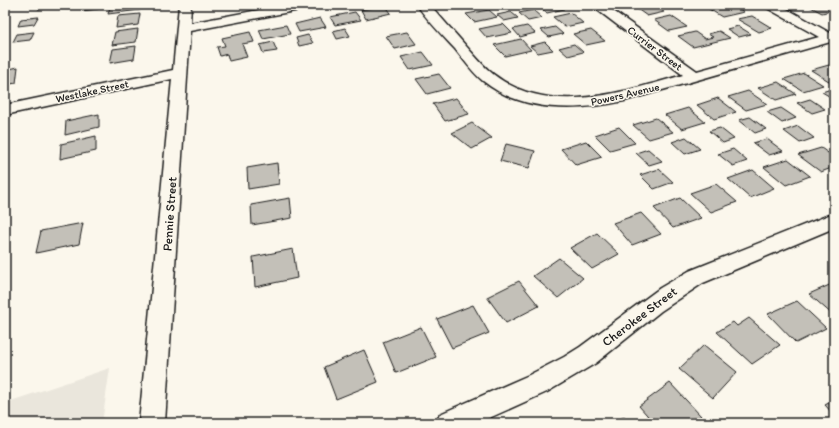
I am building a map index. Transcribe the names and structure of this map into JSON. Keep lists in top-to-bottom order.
{
  "streets": {
    "street": [
      "Currier Street",
      "Westlake Street",
      "Powers Avenue",
      "Pennie Street",
      "Cherokee Street"
    ]
  },
  "crossings": [
    ["Currier Street", "Powers Avenue"],
    ["Westlake Street", "Pennie Street"]
  ]
}
